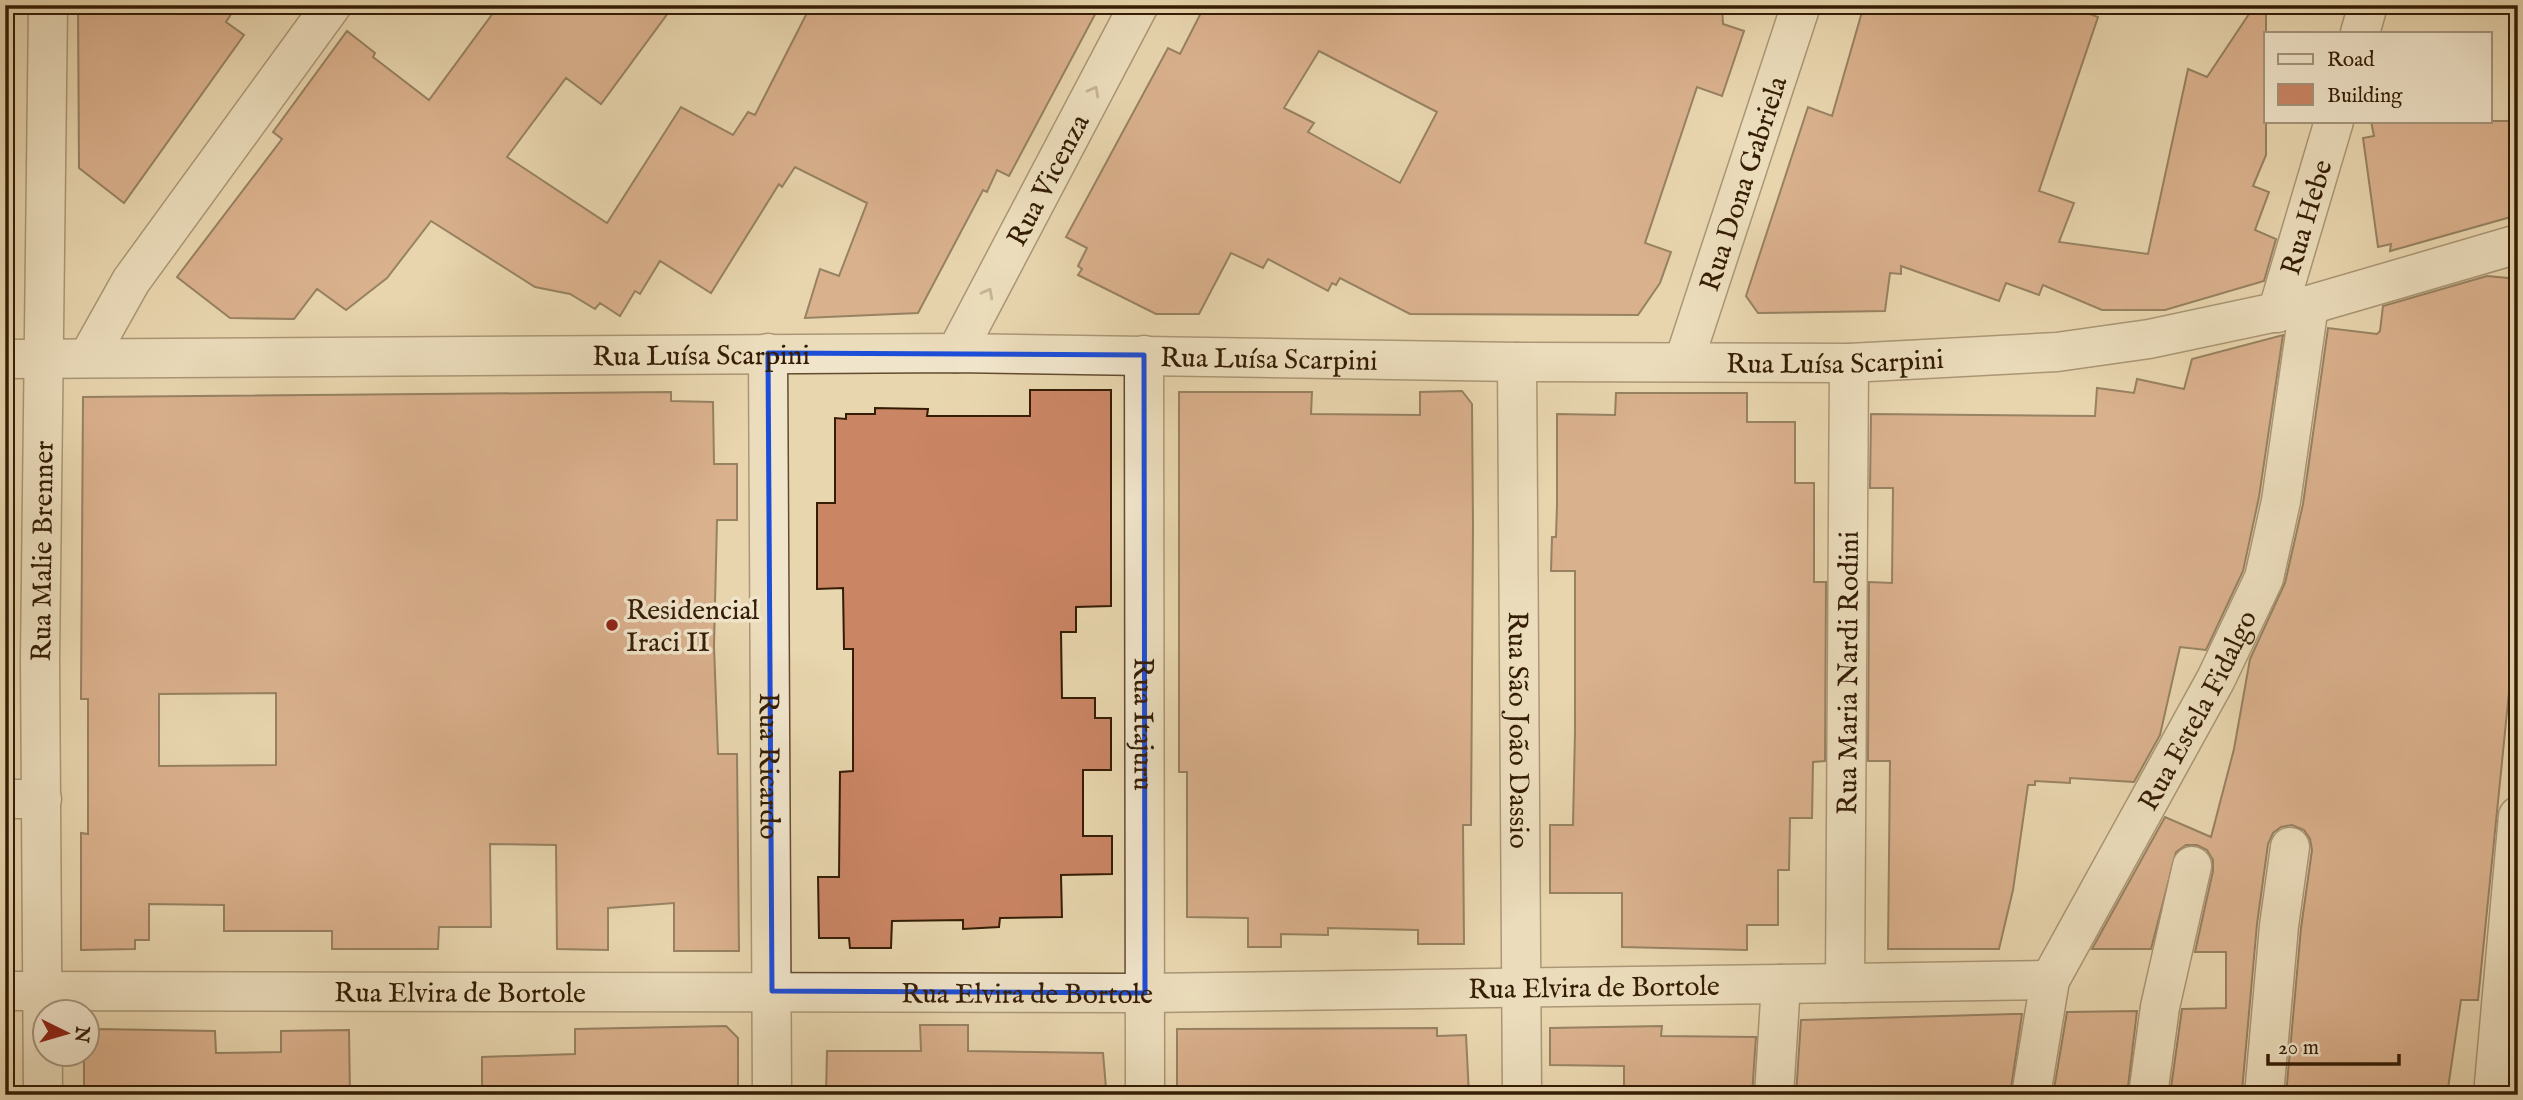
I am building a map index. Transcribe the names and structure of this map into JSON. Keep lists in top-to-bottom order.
{
  "streets": {
    "street": [
      "Rua Vicenza",
      "Rua Dona Gabriela",
      "Rua Hebe",
      "Rua Luísa Scarpini",
      "Rua Malie Brenner",
      "Rua Maria Nardi Rodini",
      "Rua Estela Fidalgo",
      "Rua Itajuru",
      "Rua São João Dassio",
      "Rua Ricardo",
      "Rua Elvira de Bortole"
    ]
  },
  "crossings": [
    ["Rua Vicenza", "Rua Luísa Scarpini"],
    ["Rua Dona Gabriela", "Rua Luísa Scarpini"],
    ["Rua Hebe", "Rua Luísa Scarpini"],
    ["Rua Hebe", "Rua Estela Fidalgo"],
    ["Rua Luísa Scarpini", "Rua Malie Brenner"],
    ["Rua Luísa Scarpini", "Rua Maria Nardi Rodini"],
    ["Rua Luísa Scarpini", "Rua Estela Fidalgo"],
    ["Rua Luísa Scarpini", "Rua Itajuru"],
    ["Rua Luísa Scarpini", "Rua São João Dassio"],
    ["Rua Luísa Scarpini", "Rua Ricardo"],
    ["Rua Malie Brenner", "Rua Elvira de Bortole"],
    ["Rua Maria Nardi Rodini", "Rua Elvira de Bortole"],
    ["Rua Estela Fidalgo", "Rua Elvira de Bortole"],
    ["Rua Itajuru", "Rua Elvira de Bortole"],
    ["Rua São João Dassio", "Rua Elvira de Bortole"],
    ["Rua Ricardo", "Rua Elvira de Bortole"]
  ],
  "one_way": ["Rua Vicenza"],
  "places": ["Residencial Iraci II"],
  "legend": ["Road", "Building"],
  "scale_bar": "20 m",
  "north": "right"
}
